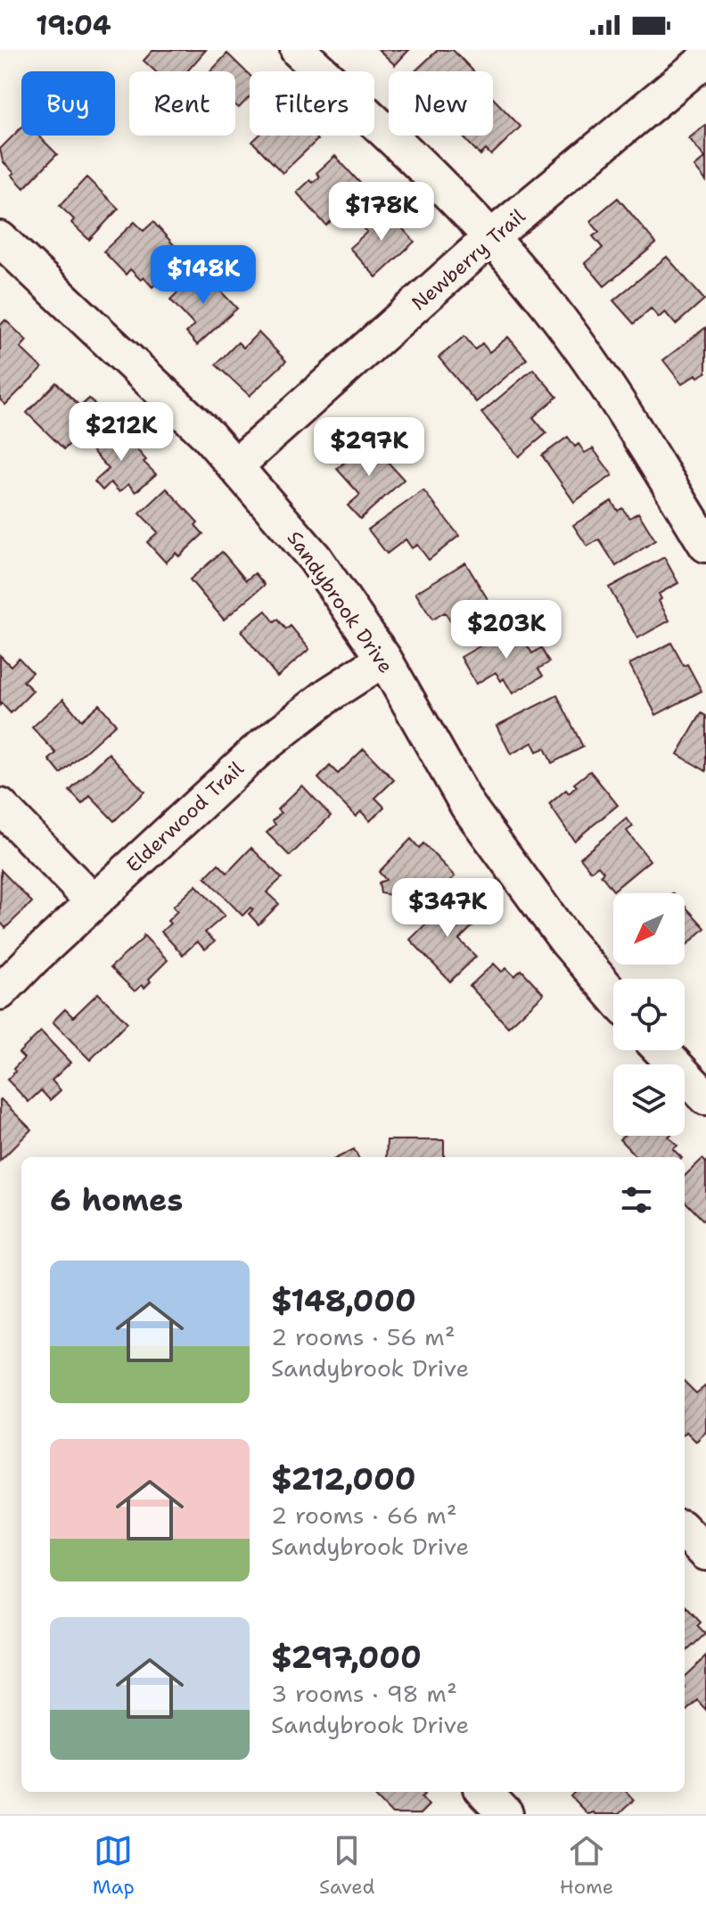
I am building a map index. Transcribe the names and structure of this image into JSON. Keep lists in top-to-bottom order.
{
  "streets": {
    "street": ["Newberry Trail", "Sandybrook Drive", "Elderwood Trail"]
  },
  "crossings": [
    ["Newberry Trail", "Sandybrook Drive"],
    ["Sandybrook Drive", "Elderwood Trail"]
  ],
  "north": "bottom left",
  "page": {
    "status": "19:04",
    "chip": [
      "Buy",
      "Rent",
      "Filters",
      "New"
    ],
    "price": [
      "$178K",
      "$148K",
      "$212K",
      "$297K",
      "$203K",
      "$347K"
    ],
    "heading": "6 homes",
    "list": [
      {
        "name": "$148,000",
        "note": "2 rooms · 56 m² · Sandybrook Drive"
      },
      {
        "name": "$212,000",
        "note": "2 rooms · 66 m² · Sandybrook Drive"
      },
      {
        "name": "$297,000",
        "note": "3 rooms · 98 m² · Sandybrook Drive"
      }
    ],
    "tabs": ["Map", "Saved", "Home"]
  }
}
